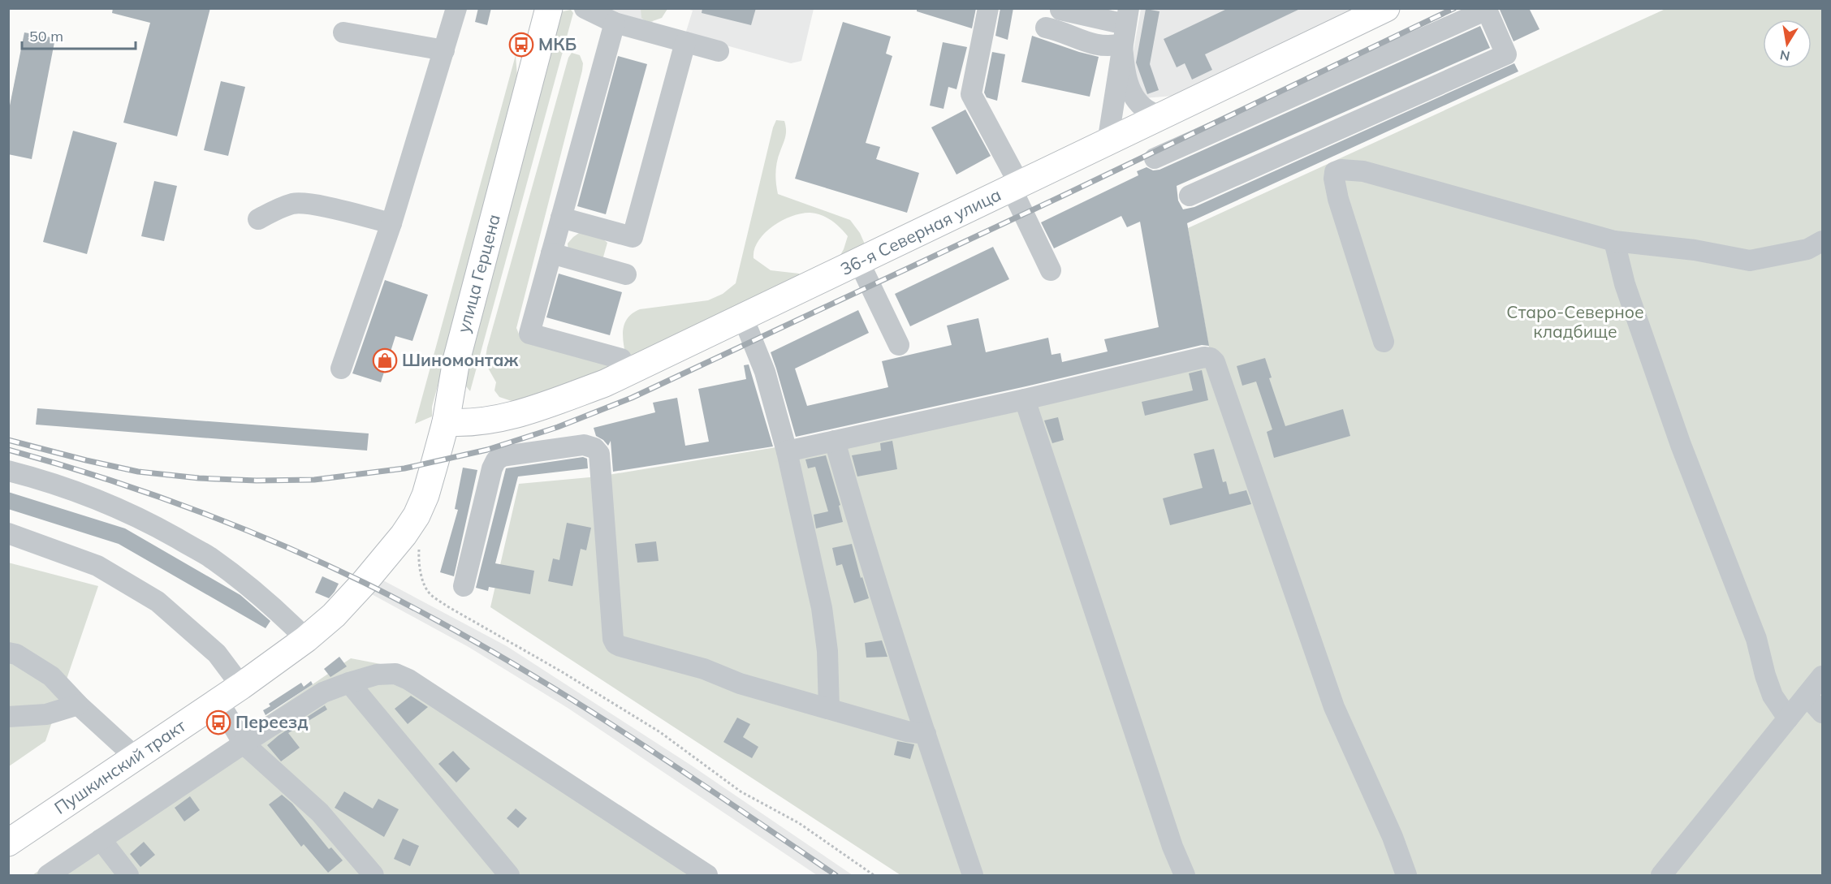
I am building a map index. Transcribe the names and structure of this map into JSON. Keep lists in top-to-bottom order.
{
  "streets": {
    "main road": ["36-я Северная улица", "улица Герцена", "Пушкинский тракт"]
  },
  "crossings": [
    ["36-я Северная улица", "улица Герцена"],
    ["улица Герцена", "Пушкинский тракт"]
  ],
  "parks": ["Старо-Северное кладбище"],
  "places": {
    "bus stop": ["МКБ", "Переезд"],
    "shop": ["Шиномонтаж"]
  },
  "scale_bar": "50 m",
  "north": "bottom"
}
